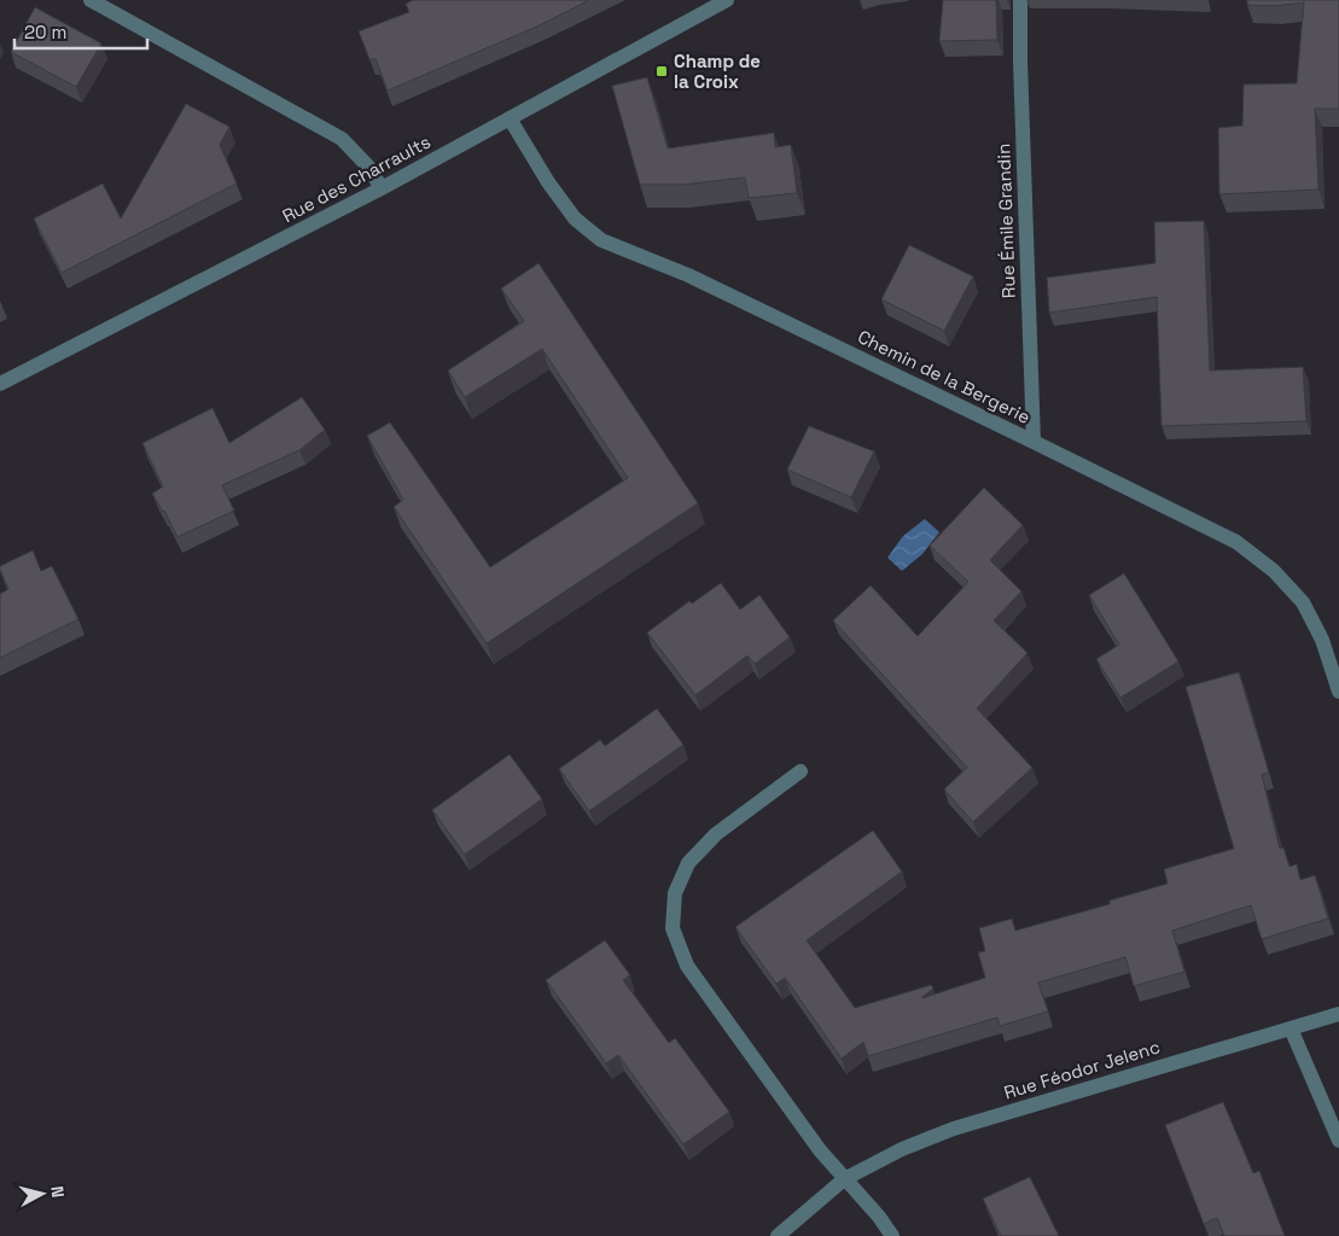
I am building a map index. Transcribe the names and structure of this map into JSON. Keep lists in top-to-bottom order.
{
  "streets": {
    "street": [
      "Rue des Charraults",
      "Rue Émile Grandin",
      "Chemin de la Bergerie",
      "Rue Féodor Jelenc"
    ]
  },
  "crossings": [
    ["Rue des Charraults", "Chemin de la Bergerie"],
    ["Rue Émile Grandin", "Chemin de la Bergerie"]
  ],
  "places": {
    "transit": ["Champ de la Croix"]
  },
  "scale_bar": "20 m",
  "north": "right"
}
